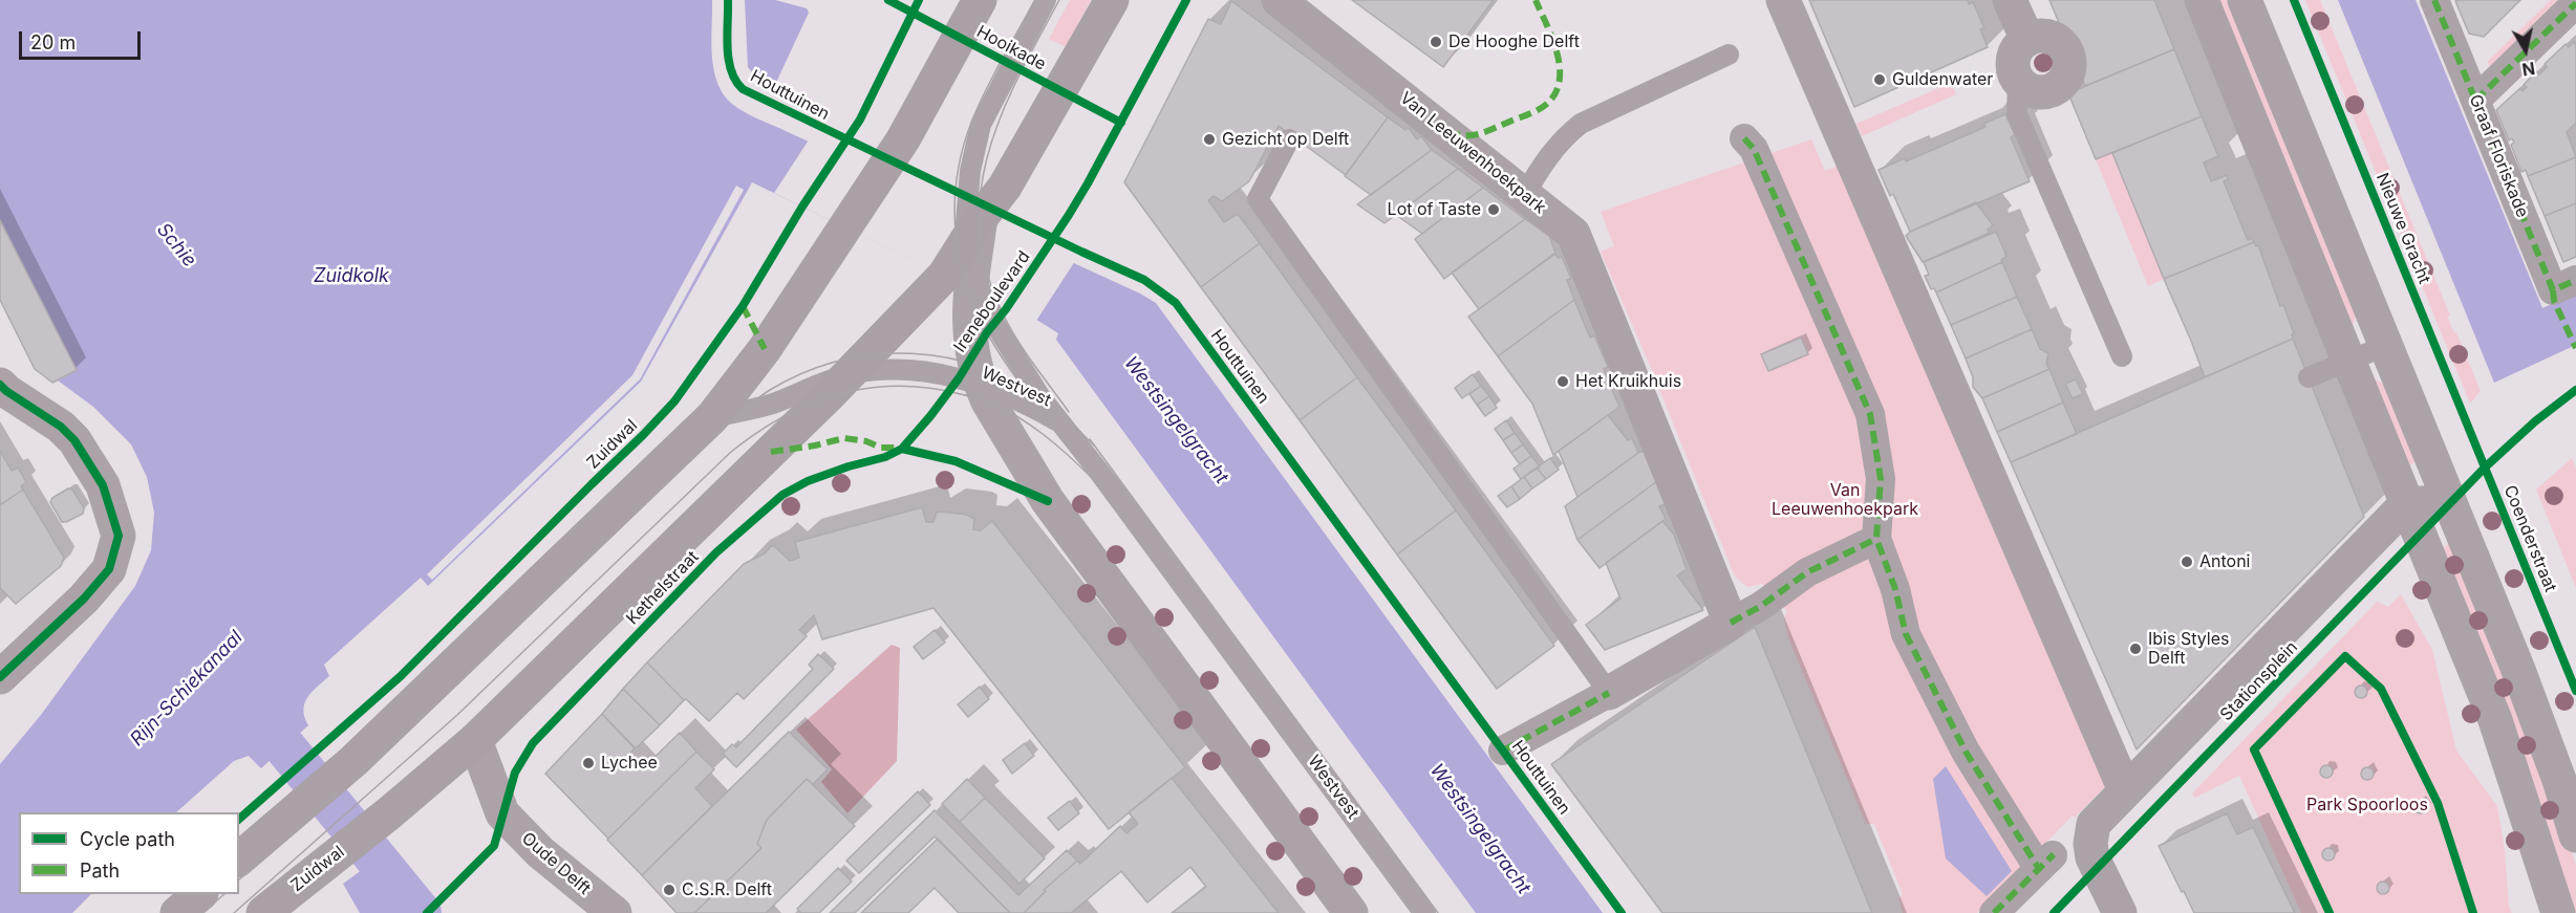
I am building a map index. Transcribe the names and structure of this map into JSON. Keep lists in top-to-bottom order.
{
  "streets": {
    "main road": ["Zuidwal"],
    "street": [
      "Van Leeuwenhoekpark",
      "Graaf Floriskade",
      "Westvest",
      "Stationsplein",
      "Oude Delft"
    ],
    "cycle path": [
      "Hooikade",
      "Houttuinen",
      "Nieuwe Gracht",
      "Ireneboulevard"
    ]
  },
  "crossings": [
    ["Westvest", "Zuidwal"],
    ["Zuidwal", "Oude Delft"]
  ],
  "water": [
    "Schie",
    "Zuidkolk",
    "Westsingelgracht",
    "Rijn-Schiekanaal"
  ],
  "parks": ["Van Leeuwenhoekpark", "Park Spoorloos"],
  "places": [
    "De Hooghe Delft",
    "Guldenwater",
    "Gezicht op Delft",
    "Lot of Taste",
    "Het Kruikhuis",
    "Antoni",
    "Ibis Styles Delft",
    "Lychee",
    "C.S.R. Delft"
  ],
  "legend": ["Cycle path", "Path"],
  "scale_bar": "20 m",
  "north": "bottom"
}
